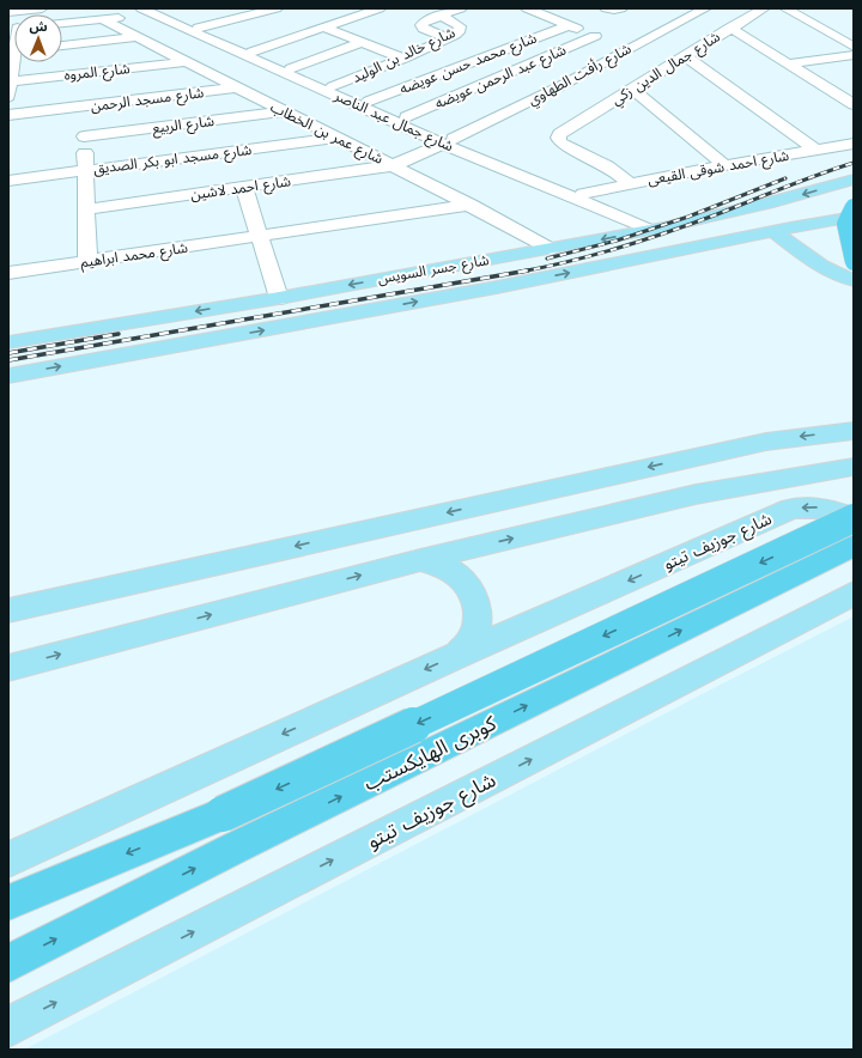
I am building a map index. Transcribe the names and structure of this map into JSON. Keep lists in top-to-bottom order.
{
  "streets": {
    "highway": ["كوبرى الهايكستب"],
    "main road": ["شارع جسر السويس", "شارع جوزيف تيتو"],
    "street": [
      "شارع خالد بن الوليد",
      "شارع محمد حسن عويضه",
      "شارع جمال الدين زكي",
      "شارع المروه",
      "شارع رأفت الطهاوي",
      "شارع عبد الرحمن عويضه",
      "شارع مسجد الرحمن",
      "شارع جمال عبد الناصر",
      "شارع الربيع",
      "شارع عمر بن الخطاب",
      "شارع مسجد ابو بكر الصديق",
      "شارع احمد شوقى القيعى",
      "شارع احمد لاشين",
      "شارع محمد ابراهيم"
    ]
  },
  "crossings": [
    ["شارع خالد بن الوليد", "شارع جمال عبد الناصر"],
    ["شارع محمد حسن عويضه", "شارع جمال عبد الناصر"],
    ["شارع جمال الدين زكي", "شارع احمد شوقى القيعى"],
    ["شارع المروه", "شارع عمر بن الخطاب"],
    ["شارع رأفت الطهاوي", "شارع جمال عبد الناصر"],
    ["شارع رأفت الطهاوي", "شارع عمر بن الخطاب"],
    ["شارع رأفت الطهاوي", "شارع احمد لاشين"],
    ["شارع عبد الرحمن عويضه", "شارع جمال عبد الناصر"],
    ["شارع مسجد الرحمن", "شارع عمر بن الخطاب"],
    ["شارع جمال عبد الناصر", "شارع احمد شوقى القيعى"],
    ["شارع جمال عبد الناصر", "شارع جسر السويس"],
    ["شارع الربيع", "شارع عمر بن الخطاب"],
    ["شارع عمر بن الخطاب", "شارع مسجد ابو بكر الصديق"],
    ["شارع عمر بن الخطاب", "شارع احمد لاشين"],
    ["شارع عمر بن الخطاب", "شارع محمد ابراهيم"],
    ["شارع عمر بن الخطاب", "شارع جسر السويس"],
    ["شارع جوزيف تيتو", "كوبرى الهايكستب"]
  ],
  "north": "top"
}
